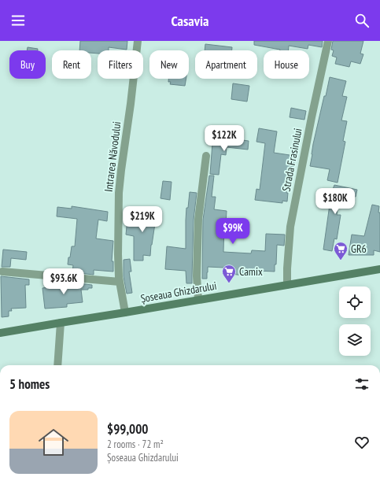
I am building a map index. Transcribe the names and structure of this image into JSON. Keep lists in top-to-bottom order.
{
  "streets": {
    "main road": ["Șoseaua Ghizdarului"],
    "street": ["Intrarea Năvodului", "Strada Frasinului"]
  },
  "crossings": [
    ["Intrarea Năvodului", "Șoseaua Ghizdarului"],
    ["Strada Frasinului", "Șoseaua Ghizdarului"]
  ],
  "places": {
    "supermarket": ["GR6", "Camix"]
  },
  "page": {
    "header": "Casavia",
    "chip": [
      "Buy",
      "Rent",
      "Filters",
      "New",
      "Apartment",
      "House"
    ],
    "price": [
      "$122K",
      "$180K",
      "$219K",
      "$99K",
      "$93.6K"
    ],
    "heading": "5 homes",
    "list": [
      {
        "name": "$99,000",
        "note": "2 rooms · 72 m² · Șoseaua Ghizdarului"
      }
    ]
  }
}
